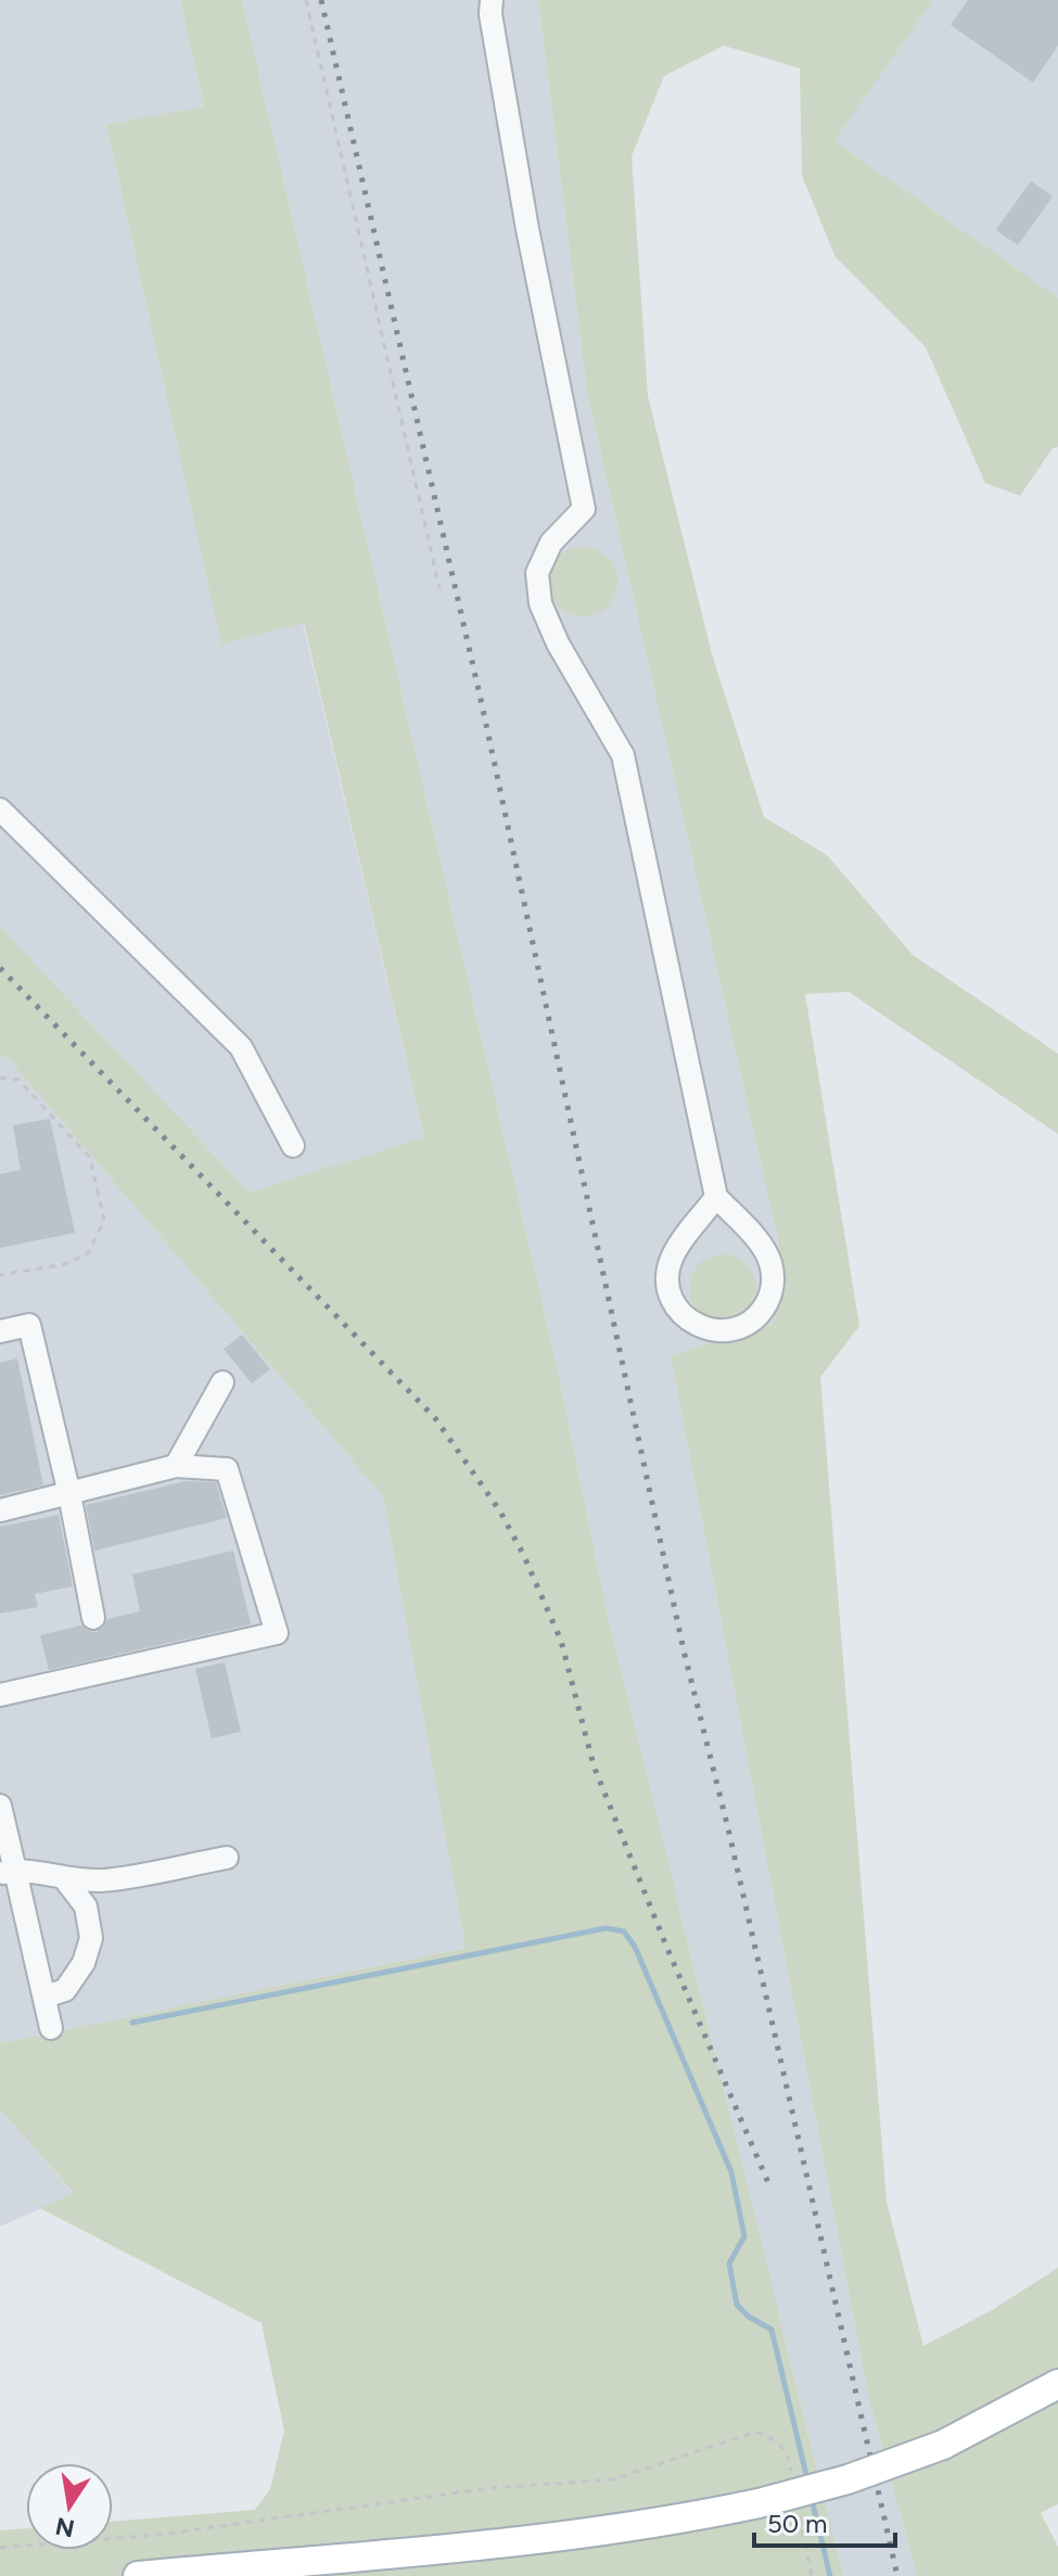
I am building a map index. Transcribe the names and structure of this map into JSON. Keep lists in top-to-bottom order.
{
  "scale_bar": "50 m",
  "north": "bottom"
}
